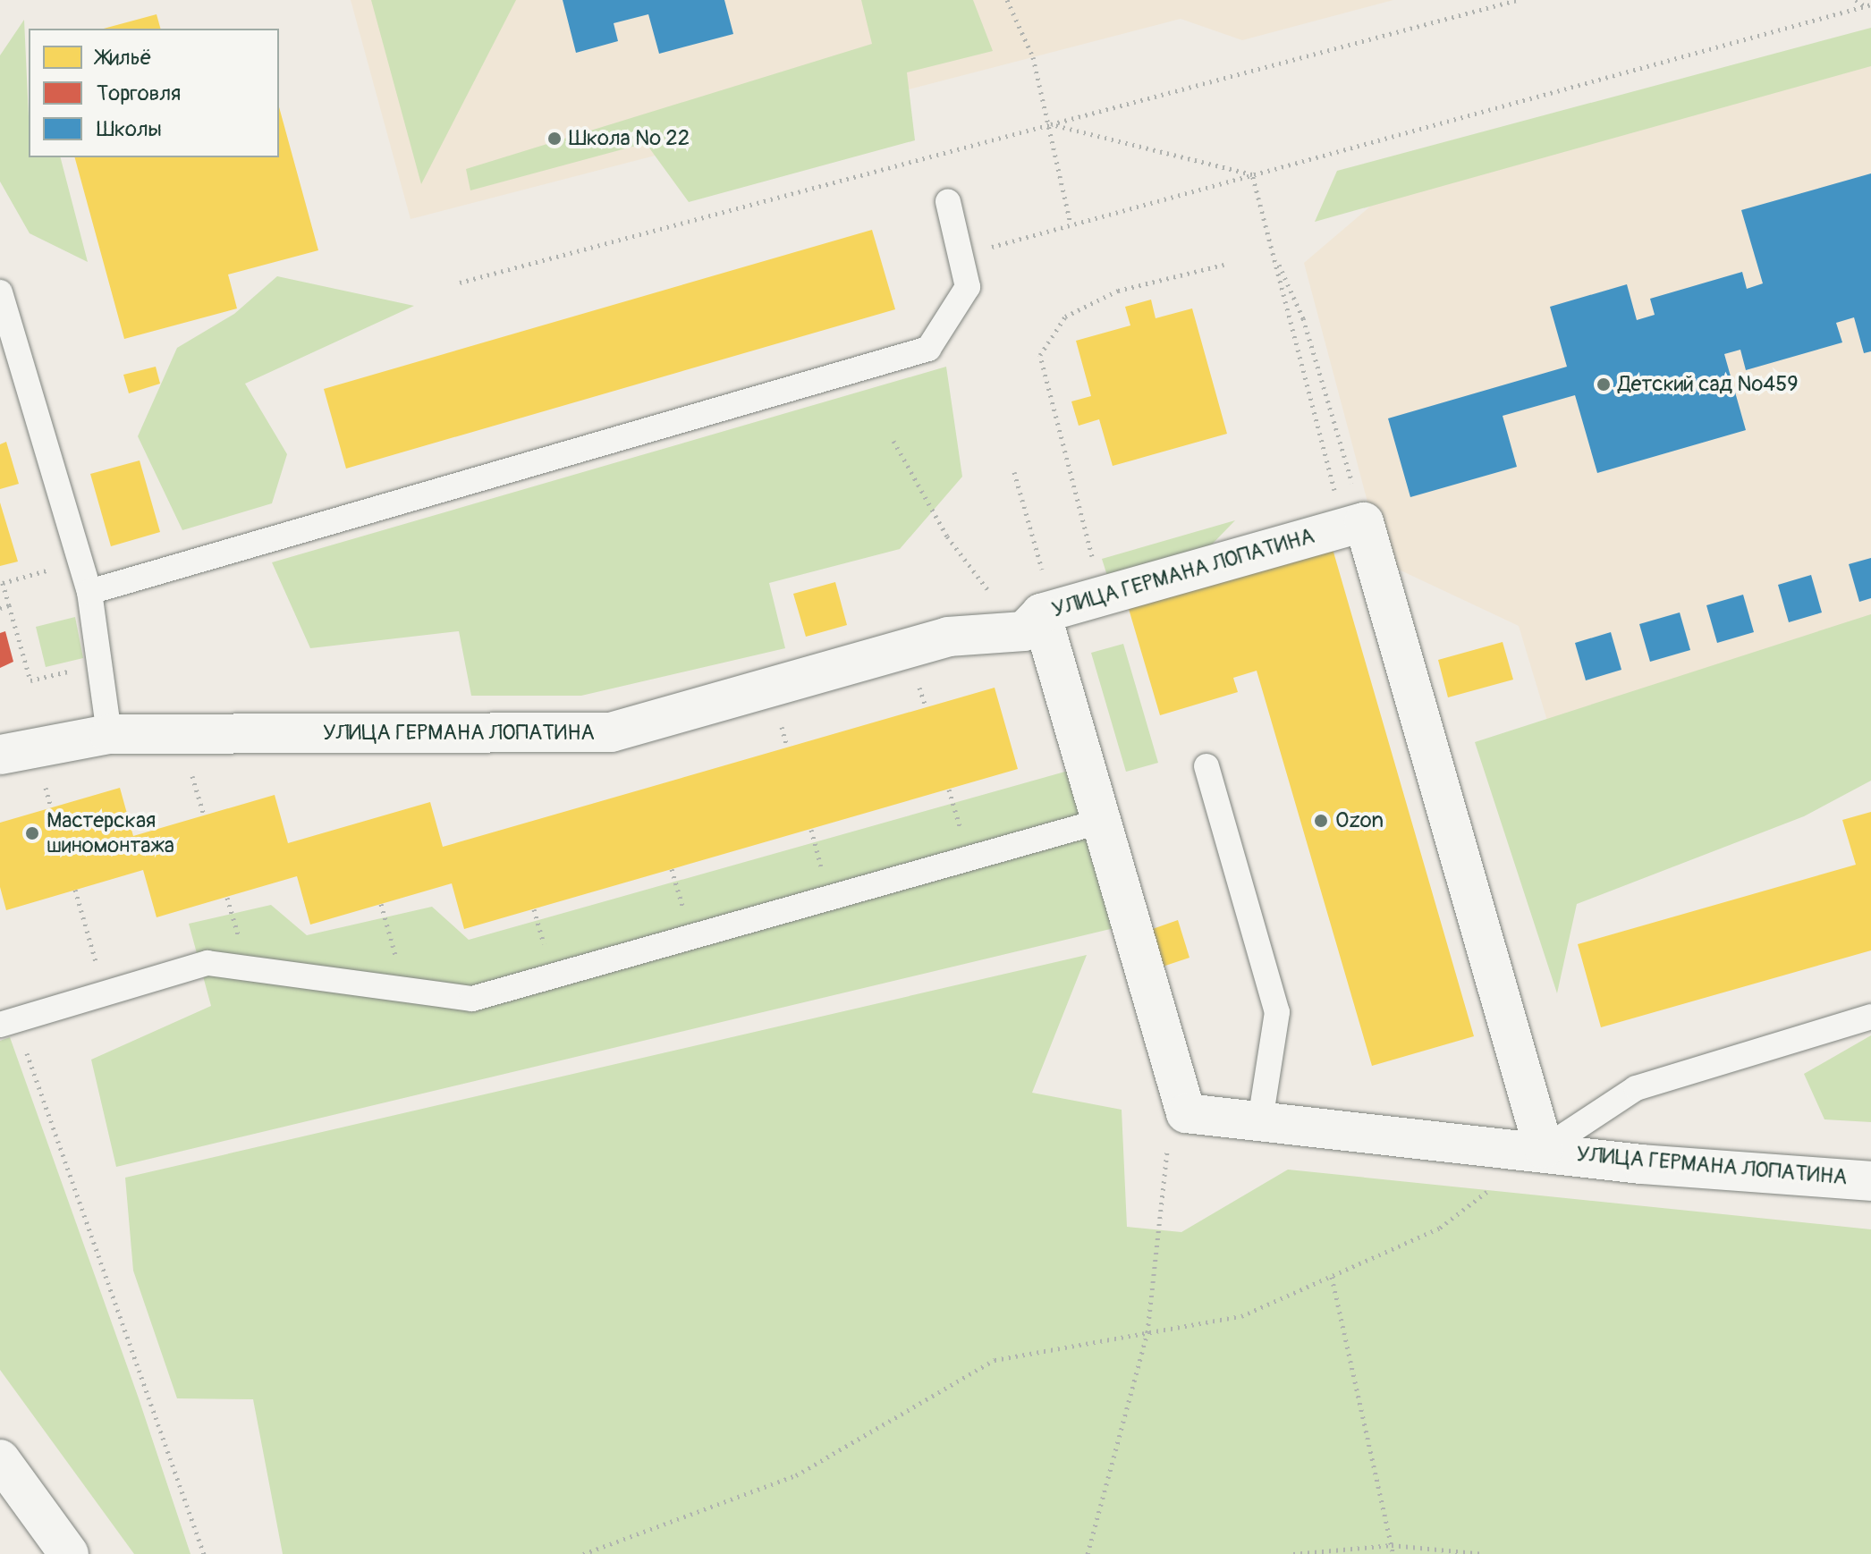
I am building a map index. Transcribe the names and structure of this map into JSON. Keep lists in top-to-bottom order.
{
  "streets": {
    "street": ["УЛИЦА ГЕРМАНА ЛОПАТИНА"]
  },
  "places": [
    "Школа № 22",
    "Детский сад №459",
    "Ozon",
    "Мастерская шиномонтажа"
  ],
  "legend": ["Жильё", "Торговля", "Школы"]
}
